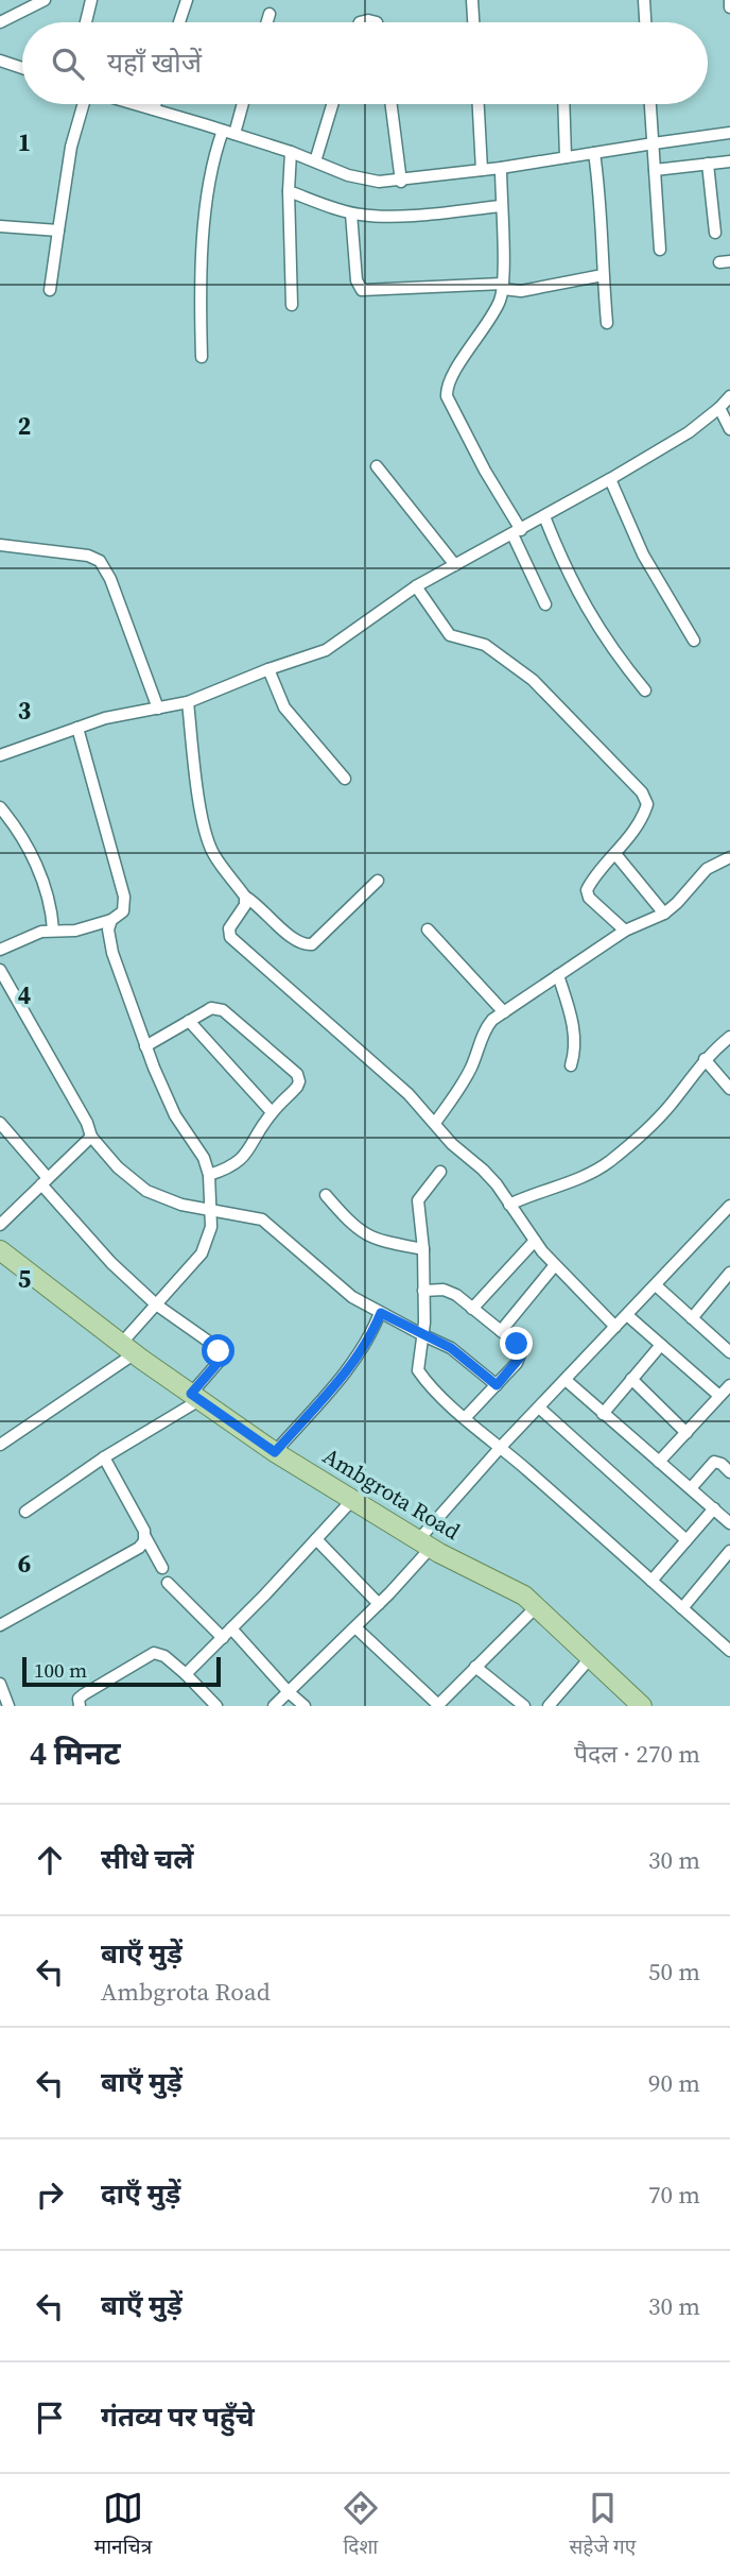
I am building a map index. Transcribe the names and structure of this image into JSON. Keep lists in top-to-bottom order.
{
  "streets": {
    "main road": ["Ambgrota Road"]
  },
  "scale_bar": "100 m",
  "page": {
    "search": "यहाँ खोजें",
    "scale": "100 m",
    "heading": ["4 मिनट", "पैदल · 270 m"],
    "list": [
      ["सीधे चलें", "30 m"],
      ["बाएँ मुड़ें", "Ambgrota Road", "50 m"],
      ["बाएँ मुड़ें", "90 m"],
      ["दाएँ मुड़ें", "70 m"],
      ["बाएँ मुड़ें", "30 m"],
      "गंतव्य पर पहुँचे"
    ],
    "nav": ["मानचित्र", "दिशा", "सहेजे गए"]
  },
  "grid": {
    "rows": [
      "1",
      "2",
      "3",
      "4",
      "5",
      "6"
    ]
  }
}
